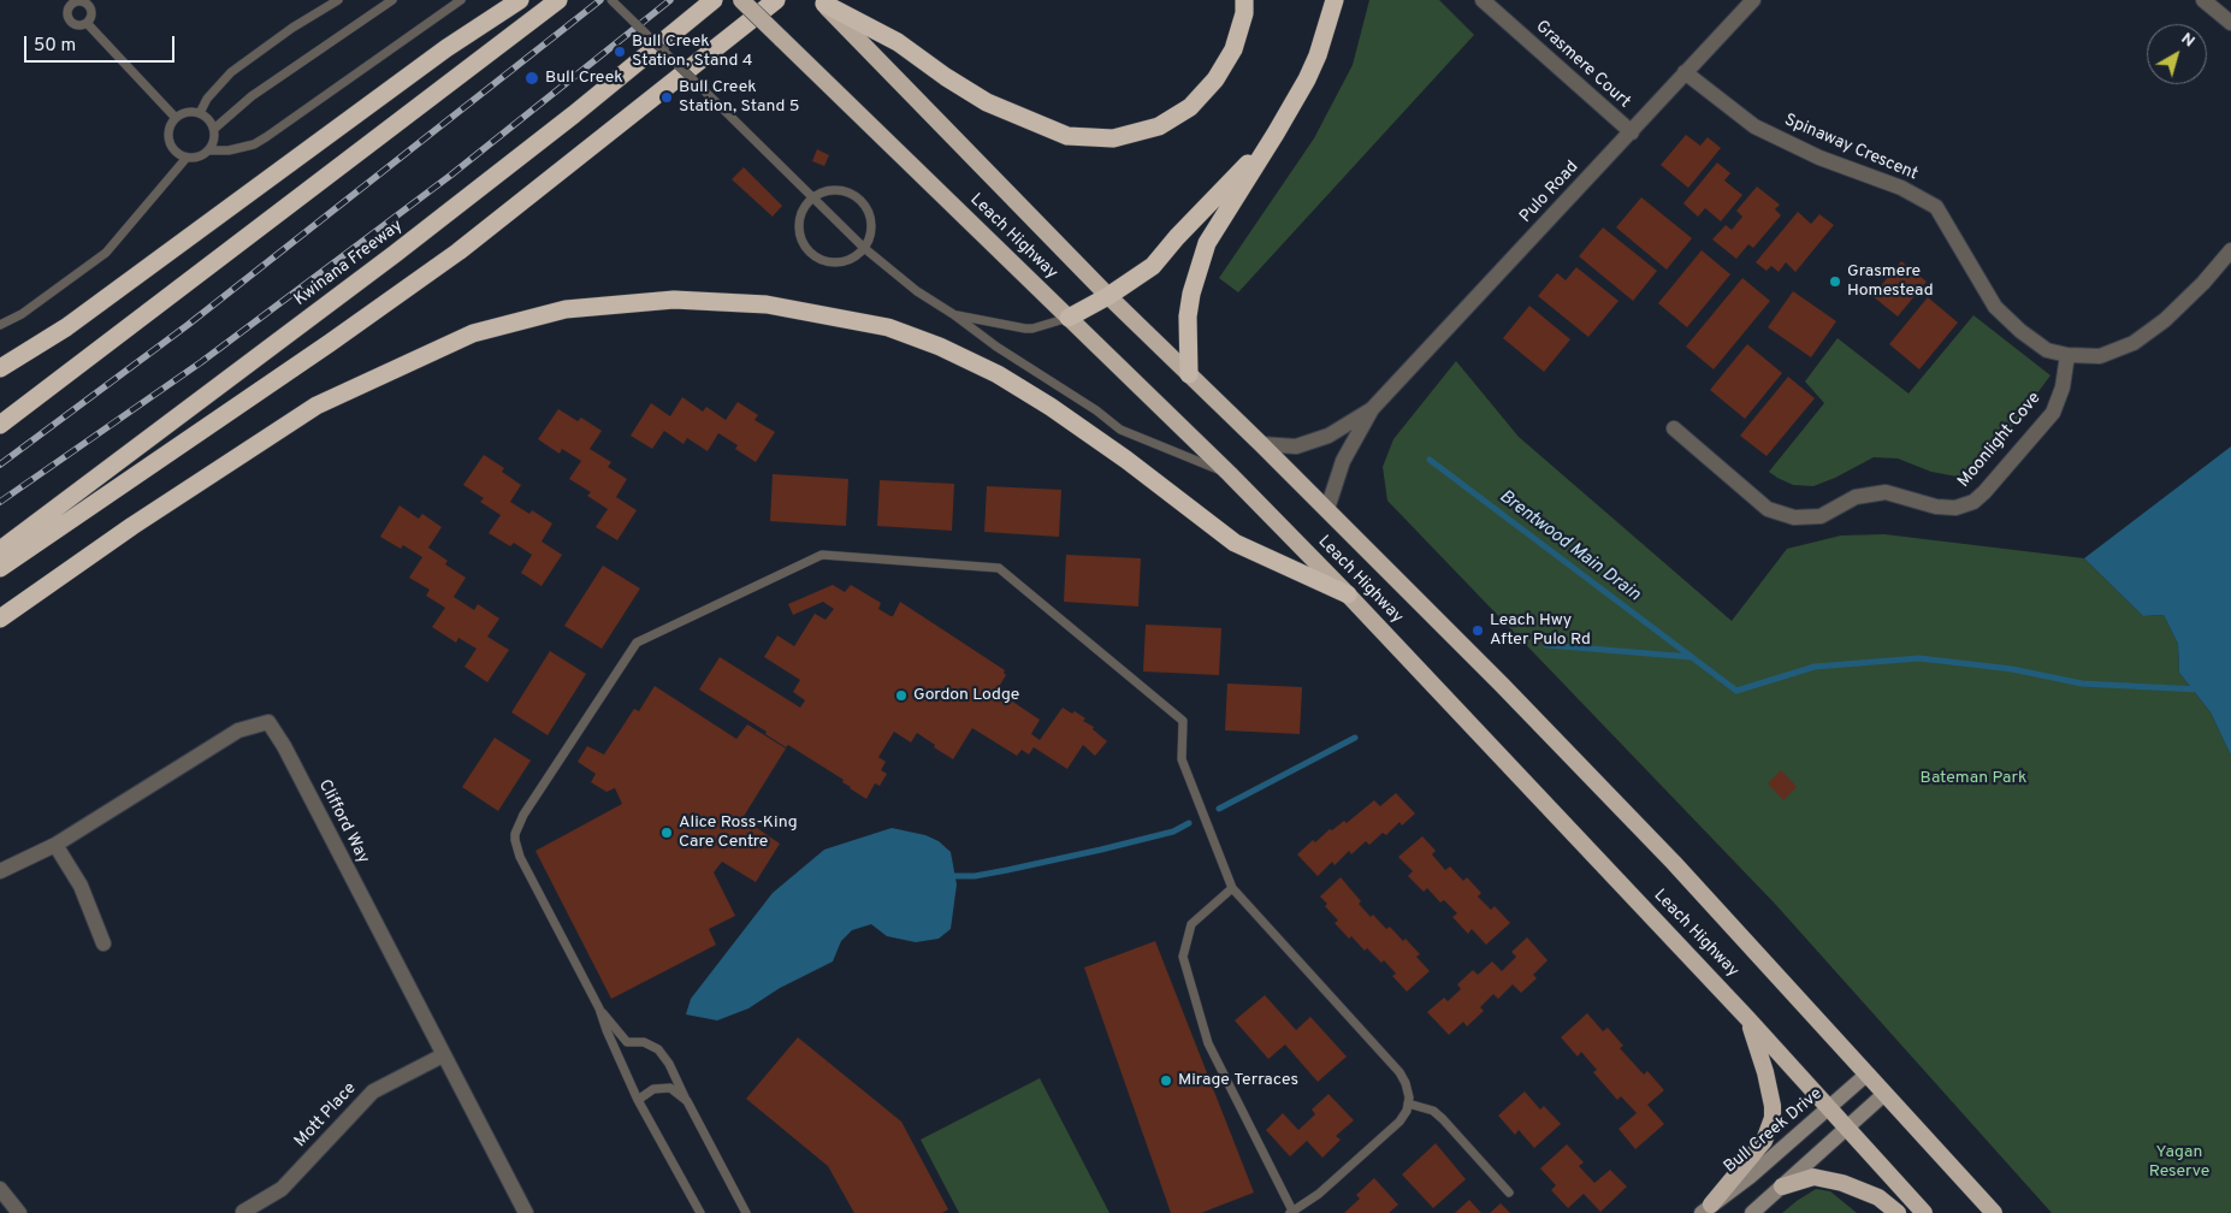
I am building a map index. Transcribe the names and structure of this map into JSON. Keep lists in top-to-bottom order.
{
  "streets": {
    "highway": ["Leach Highway", "Kwinana Freeway"],
    "main road": ["Bull Creek Drive"],
    "street": [
      "Grasmere Court",
      "Spinaway Crescent",
      "Pulo Road",
      "Moonlight Cove",
      "Clifford Way",
      "Mott Place"
    ]
  },
  "crossings": [
    ["Grasmere Court", "Pulo Road"],
    ["Spinaway Crescent", "Pulo Road"],
    ["Spinaway Crescent", "Moonlight Cove"],
    ["Pulo Road", "Leach Highway"],
    ["Leach Highway", "Bull Creek Drive"],
    ["Clifford Way", "Mott Place"]
  ],
  "water": ["Brentwood Main Drain"],
  "parks": ["Bateman Park", "Yagan Reserve"],
  "places": [
    "Bull Creek Station, Stand 4",
    "Bull Creek",
    "Bull Creek Station, Stand 5",
    "Grasmere Homestead",
    "Leach Hwy After Pulo Rd",
    "Gordon Lodge",
    "Alice Ross-King Care Centre",
    "Mirage Terraces"
  ],
  "scale_bar": "50 m",
  "north": "top right"
}
